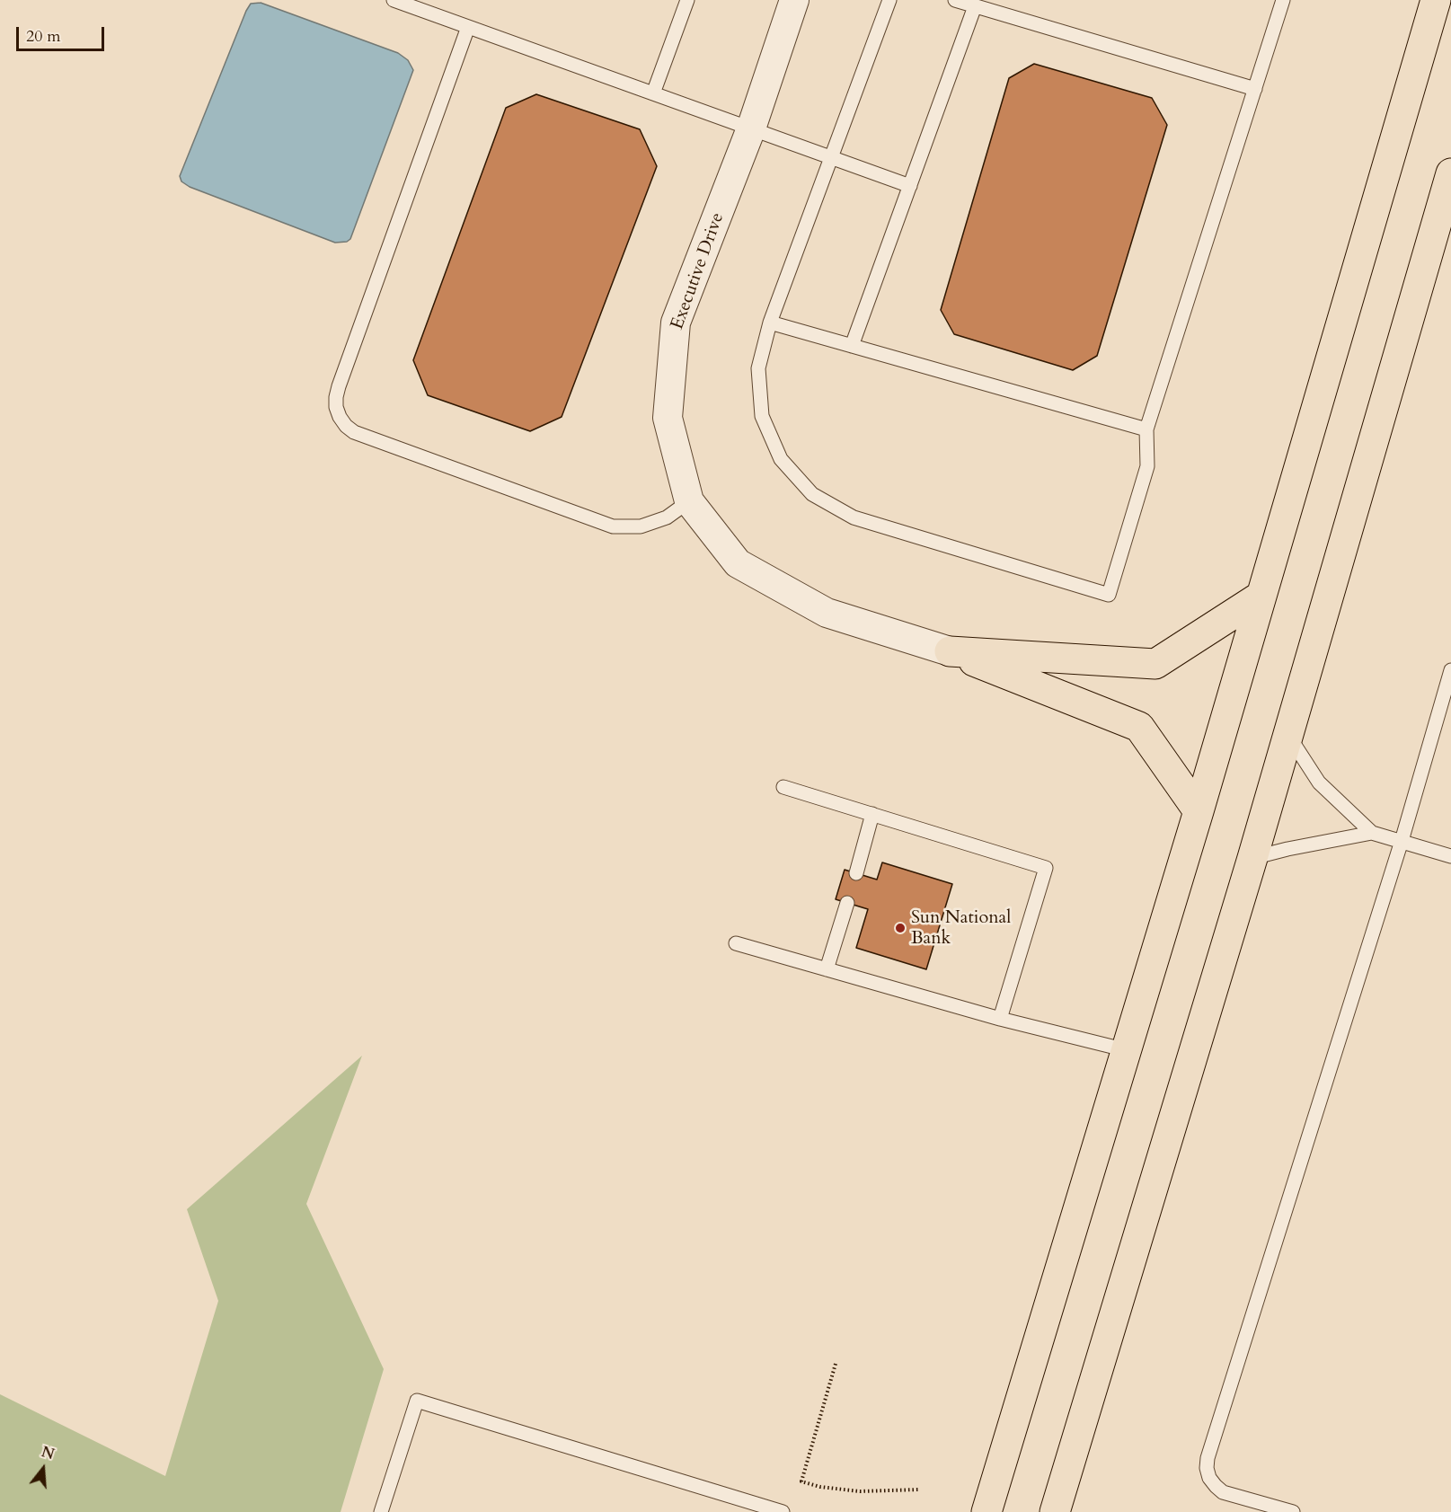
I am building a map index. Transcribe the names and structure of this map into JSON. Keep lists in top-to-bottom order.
{
  "streets": {
    "street": ["Executive Drive"]
  },
  "places": ["Sun National Bank"],
  "scale_bar": "20 m",
  "north": "top"
}
